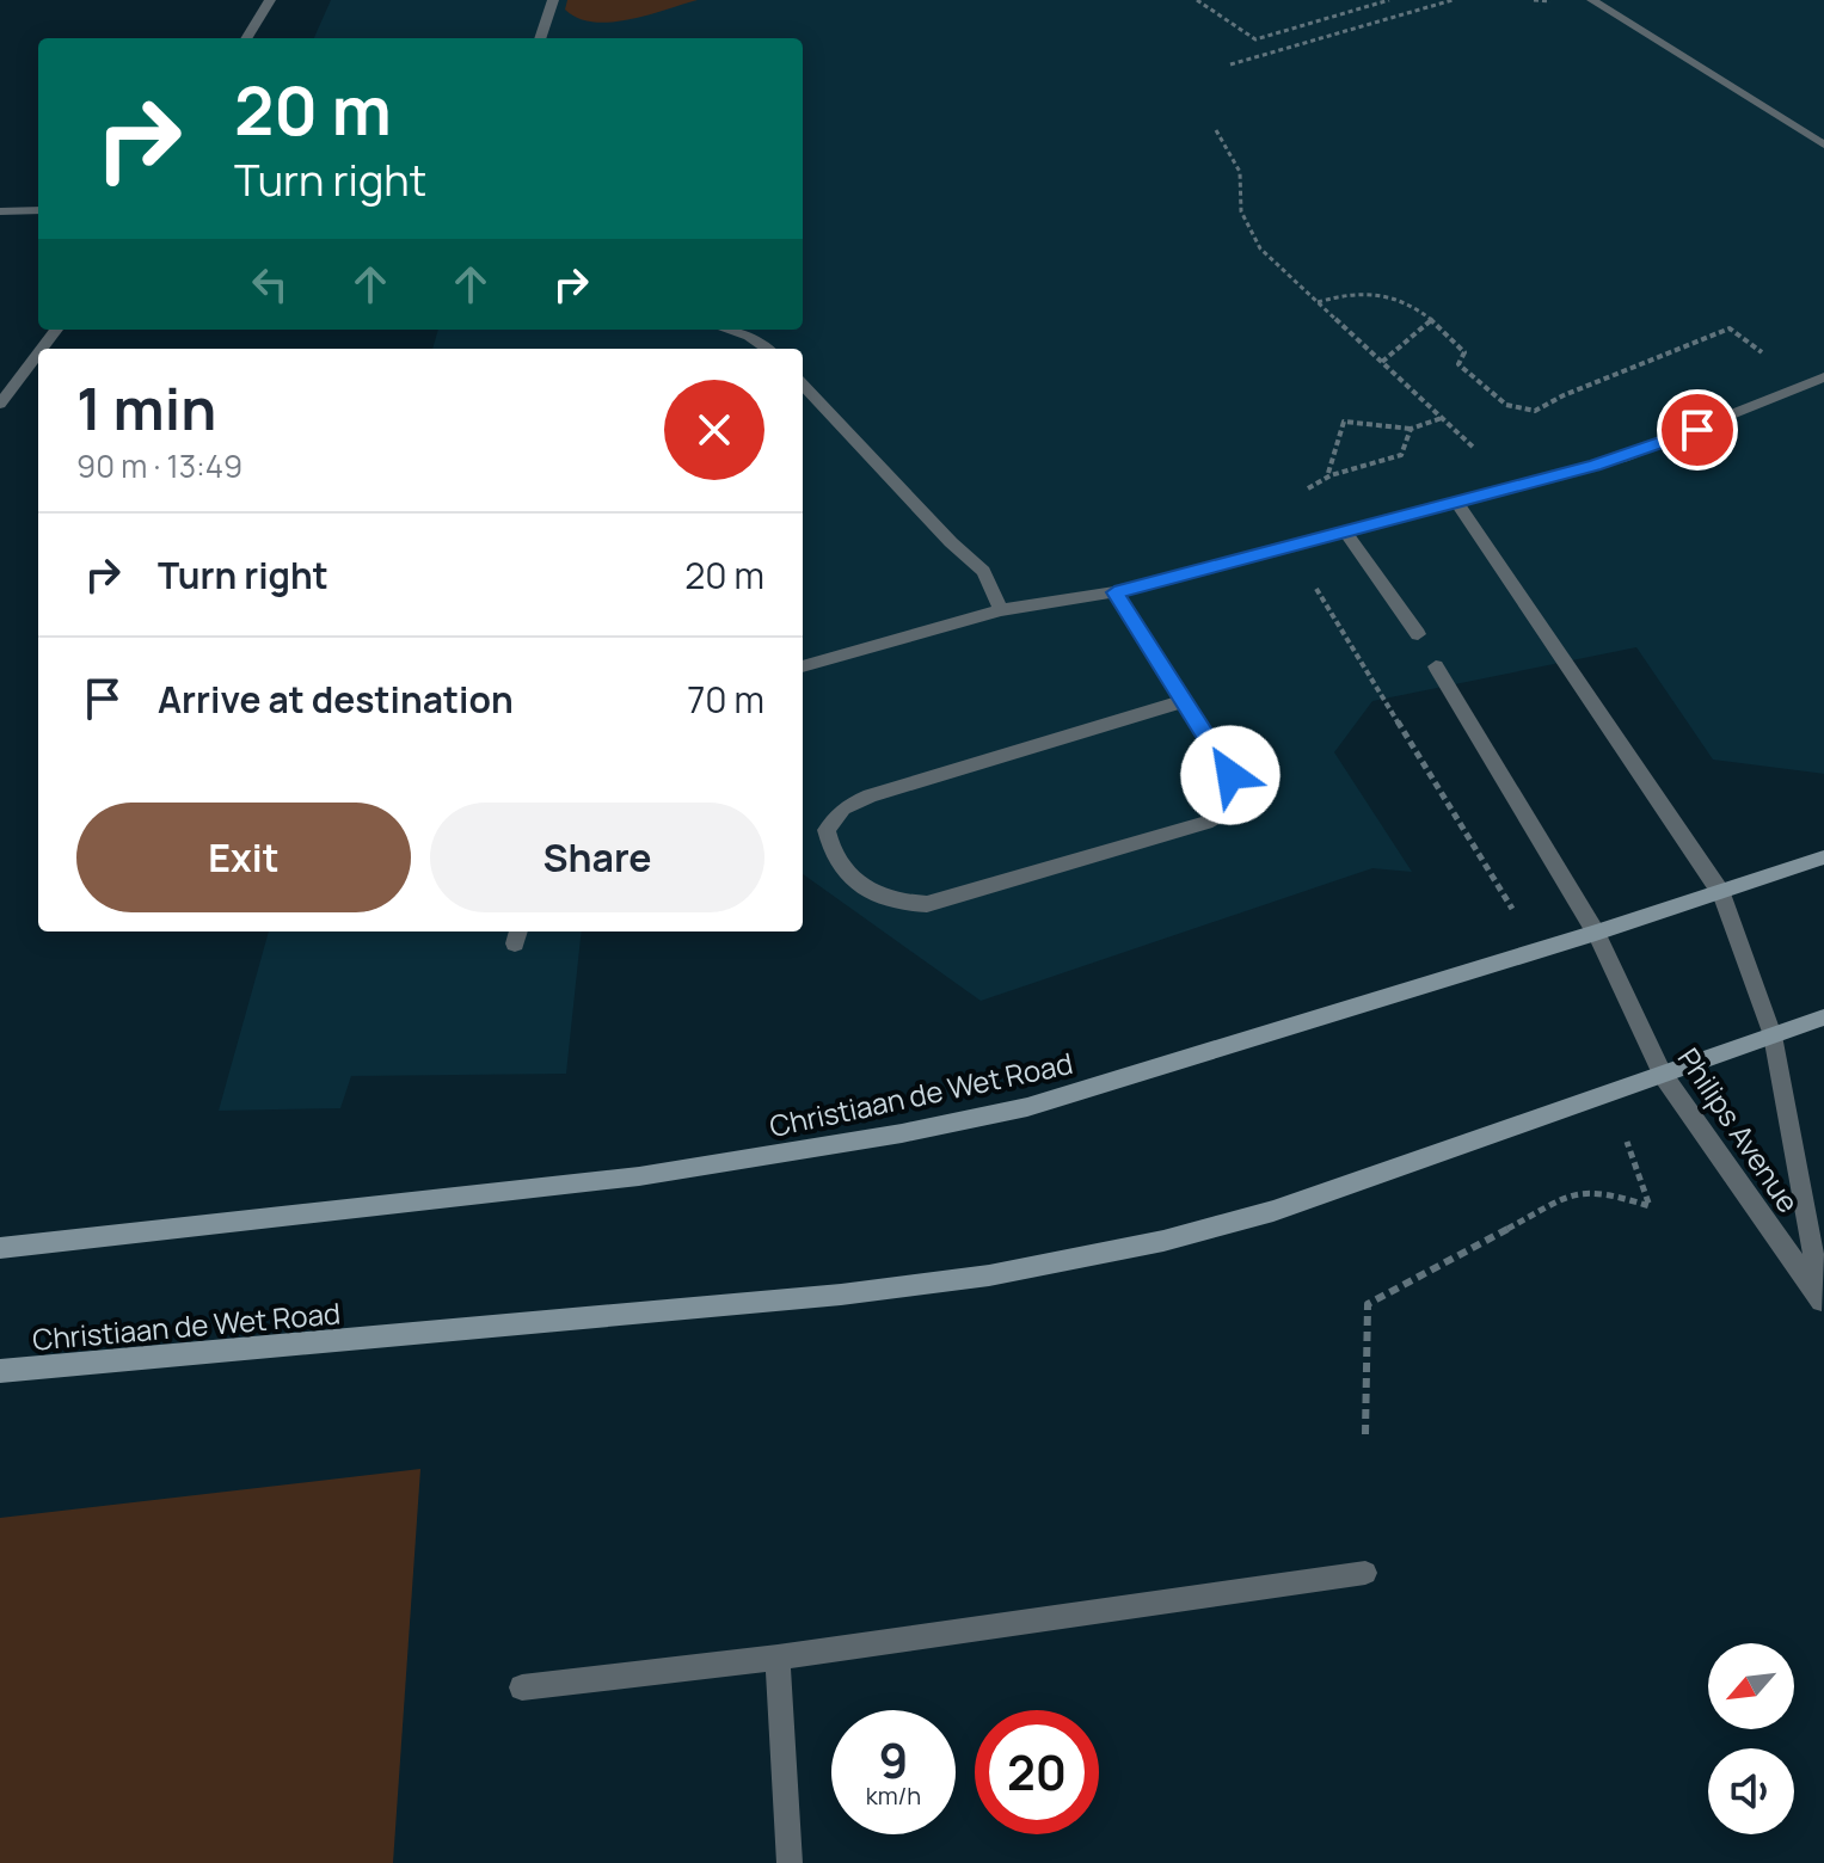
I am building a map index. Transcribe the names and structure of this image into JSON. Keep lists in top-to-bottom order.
{
  "streets": {
    "main road": ["Christiaan de Wet Road"],
    "street": ["Philips Avenue"]
  },
  "crossings": [
    ["Christiaan de Wet Road", "Philips Avenue"]
  ],
  "north": "bottom left",
  "page": {
    "turn": ["20 m", "Turn right"],
    "heading": ["1 min", "90 m · 13:49"],
    "list": [
      {
        "name": "Turn right",
        "value": "20 m"
      },
      {
        "name": "Arrive at destination",
        "value": "70 m"
      }
    ],
    "buttons": ["Exit", "Share"],
    "speed": "9 km/h",
    "limit": "20"
  }
}
